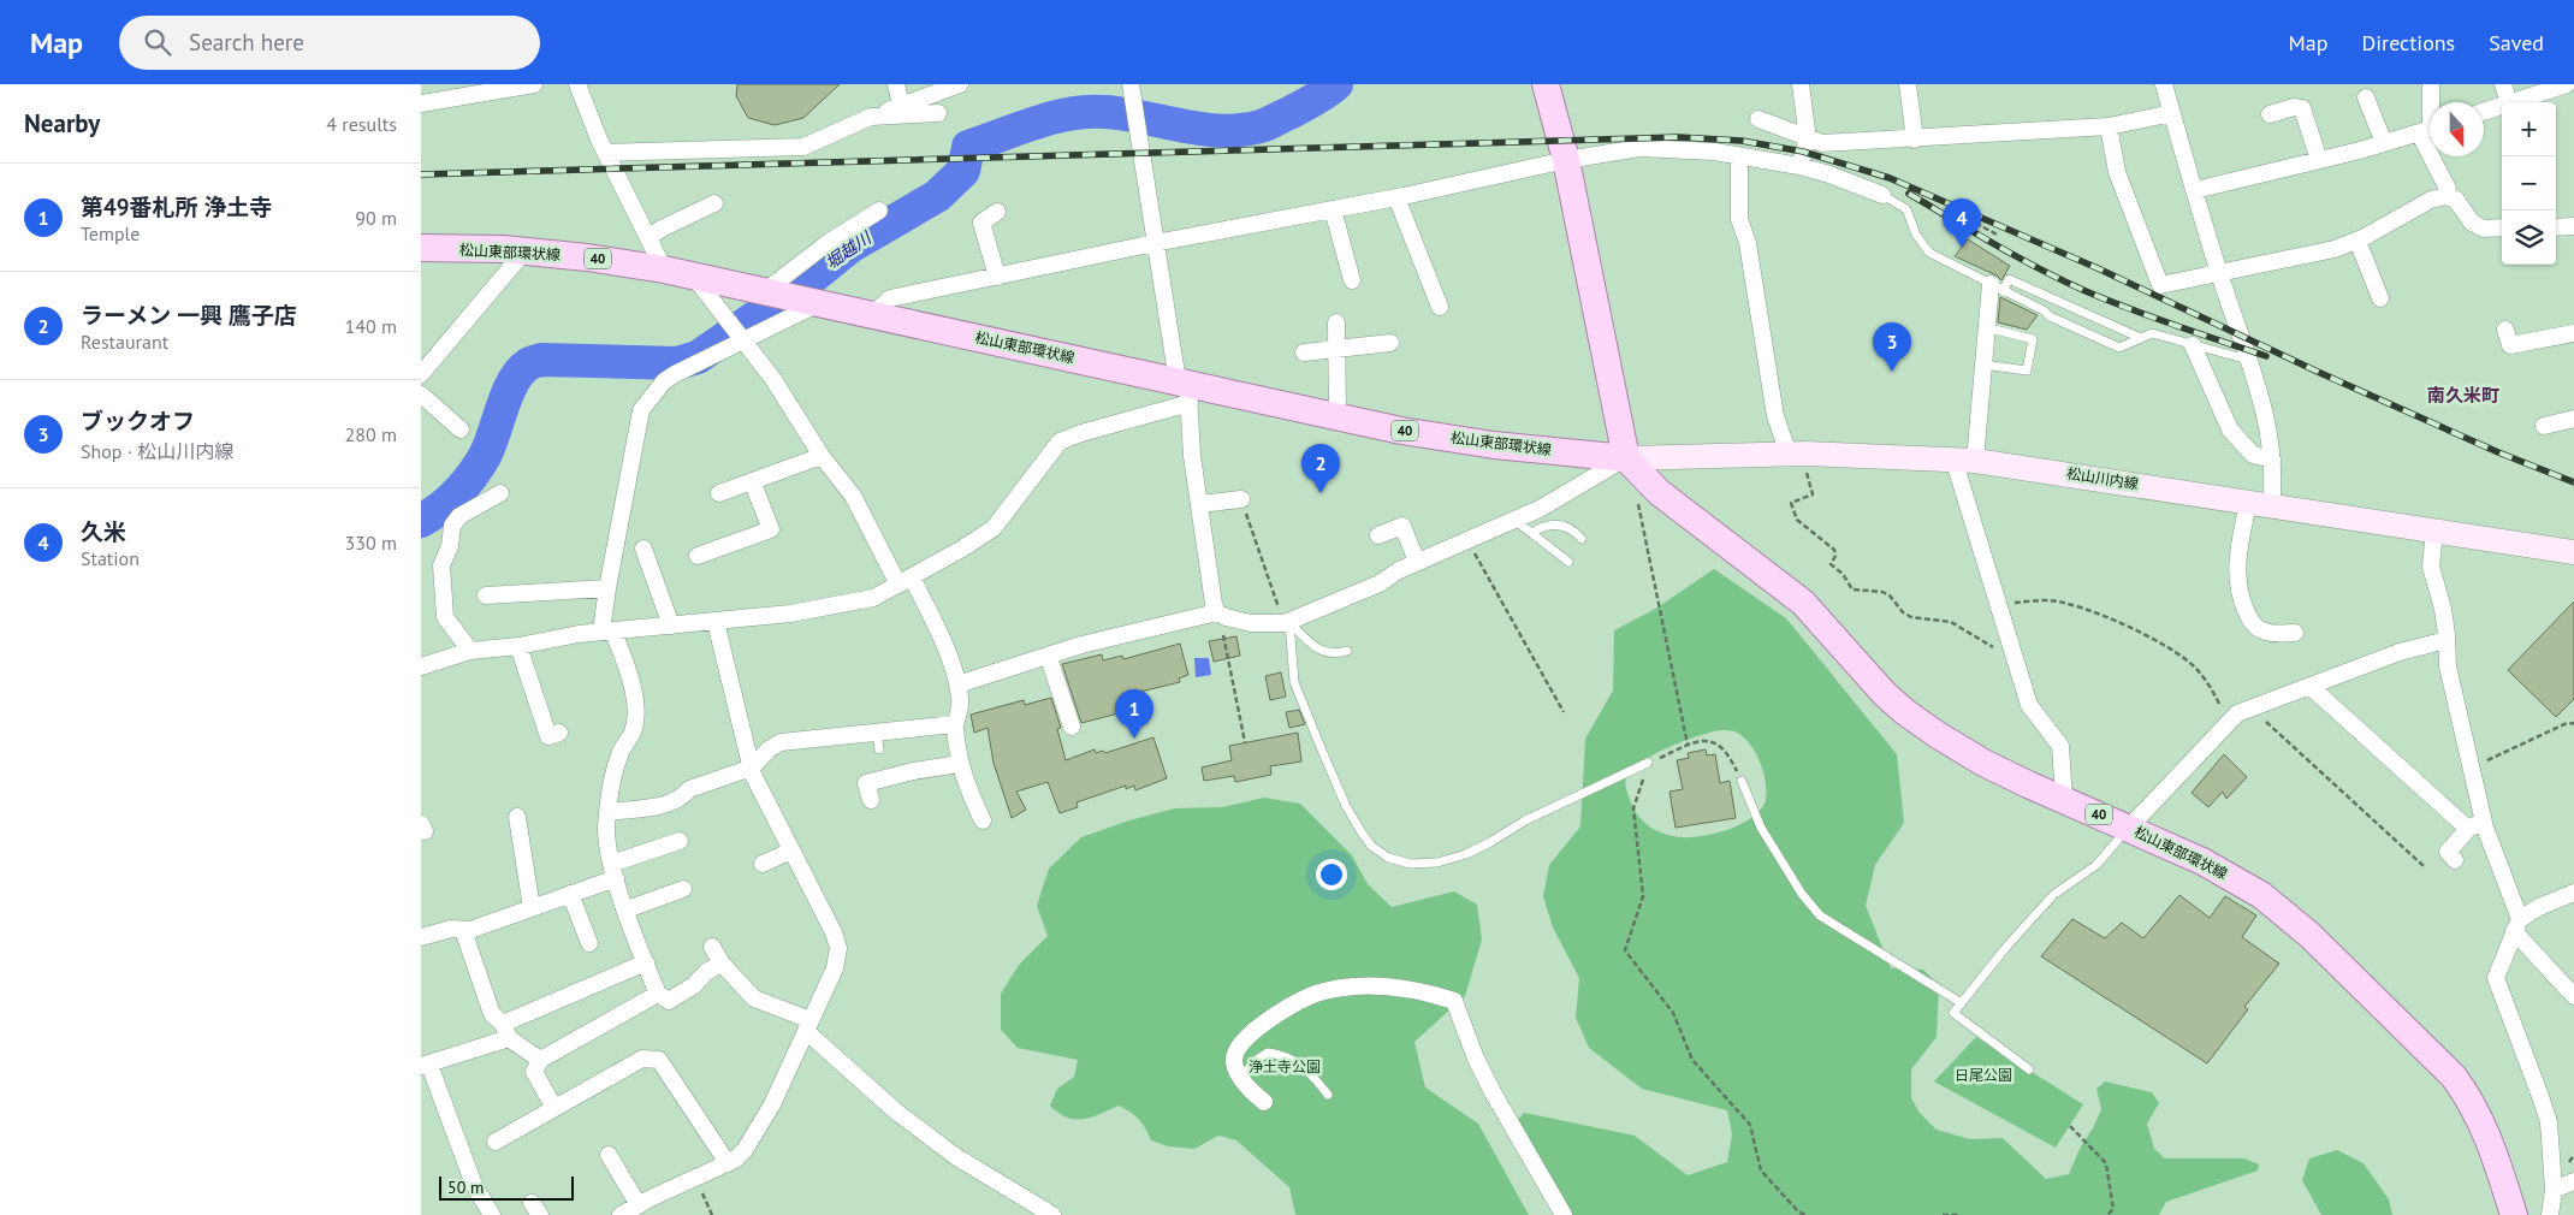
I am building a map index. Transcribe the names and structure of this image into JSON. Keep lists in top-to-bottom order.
{
  "streets": {
    "main road": ["松山東部環状線", "40", "松山川内線"]
  },
  "crossings": [
    ["松山東部環状線", "松山川内線"]
  ],
  "districts": ["南久米町"],
  "water": ["堀越川"],
  "parks": ["浄土寺公園", "日尾公園"],
  "scale_bar": "50 m",
  "north": "bottom",
  "page": {
    "header": "Map",
    "search": "Search here",
    "nav": ["Map", "Directions", "Saved"],
    "heading": ["Nearby", "4 results"],
    "map_buttons": ["+", "−"],
    "list": [
      {
        "mark": "1",
        "name": "第49番札所 浄土寺",
        "note": "Temple",
        "value": "90 m"
      },
      {
        "mark": "2",
        "name": "ラーメン 一興 鷹子店",
        "note": "Restaurant",
        "value": "140 m"
      },
      {
        "mark": "3",
        "name": "ブックオフ",
        "note": "Shop · 松山川内線",
        "value": "280 m"
      },
      {
        "mark": "4",
        "name": "久米",
        "note": "Station",
        "value": "330 m"
      }
    ],
    "pins": [
      "4",
      "3",
      "2",
      "1"
    ],
    "scale": "50 m"
  }
}
